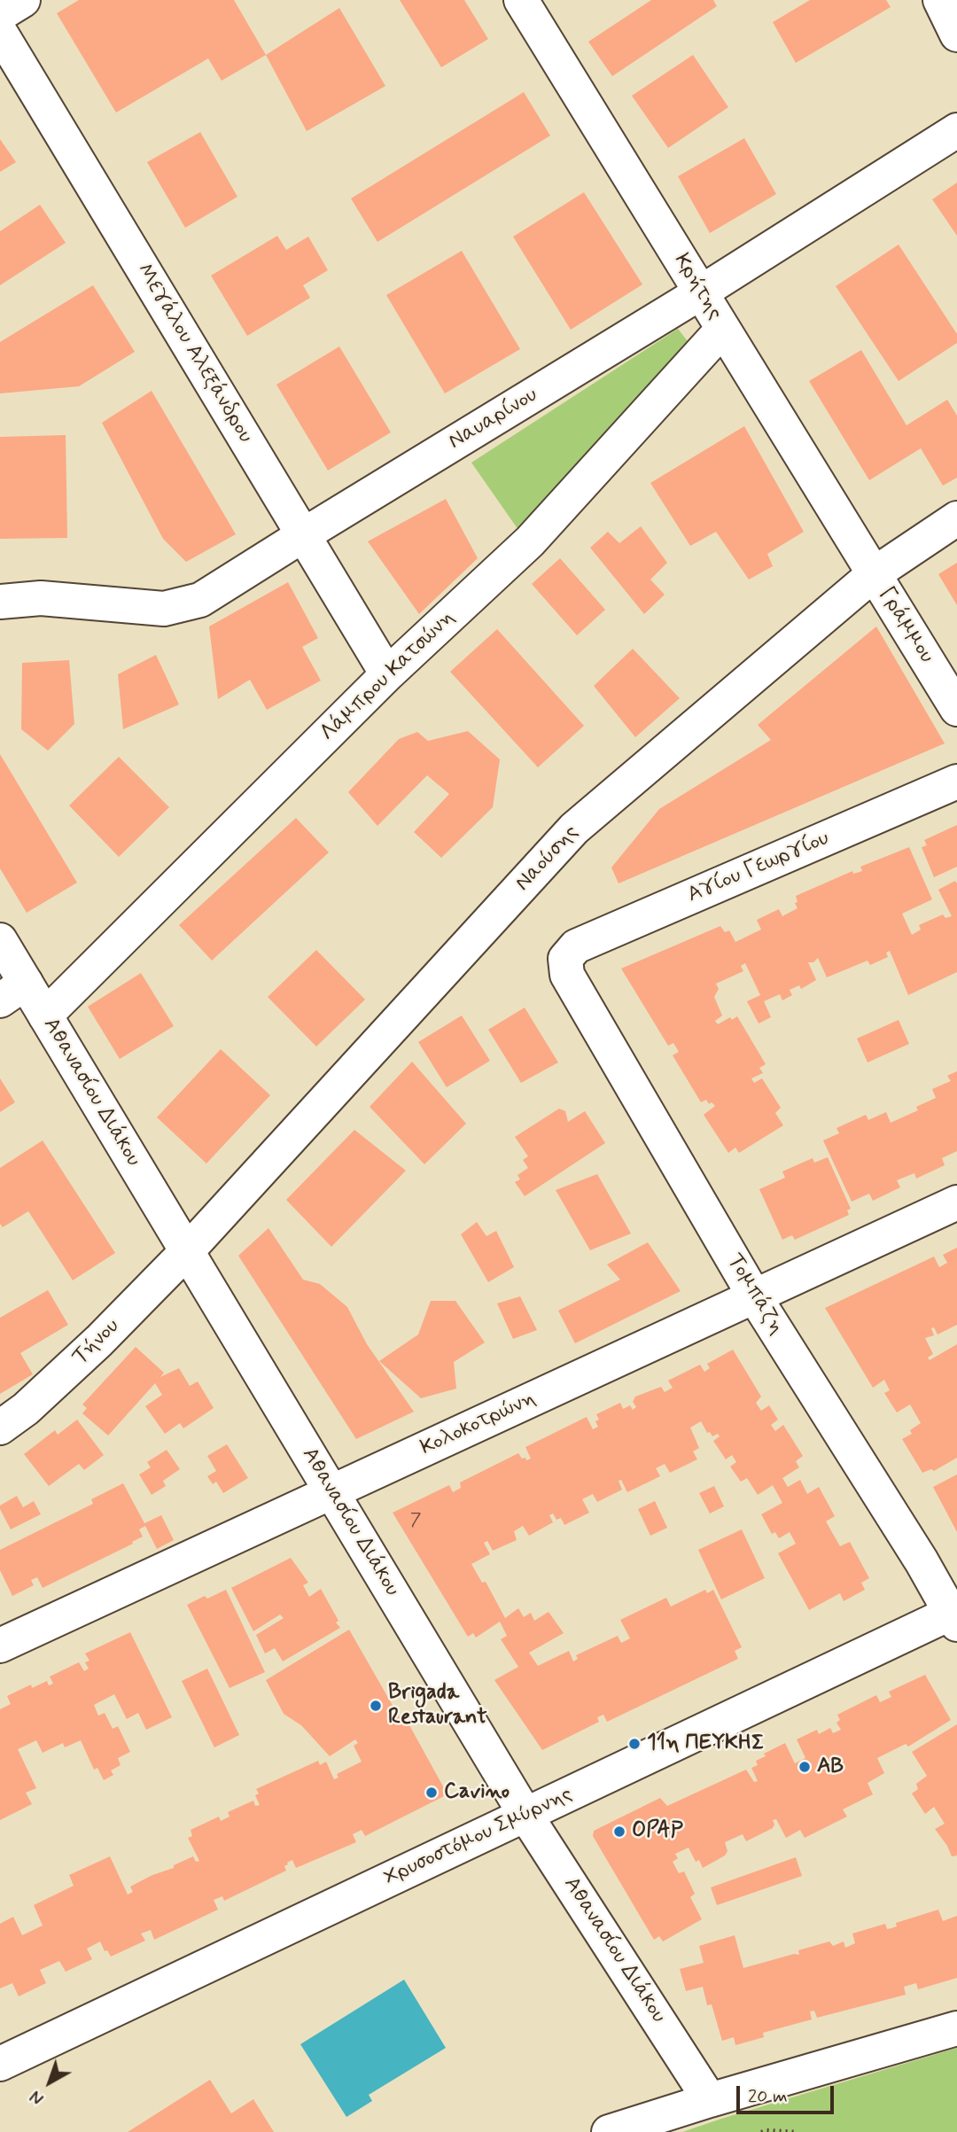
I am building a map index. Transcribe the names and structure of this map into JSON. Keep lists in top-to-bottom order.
{
  "streets": {
    "street": [
      "Κρήτης",
      "Μεγάλου Αλεξάνδρου",
      "Ναυαρίνου",
      "Γράμμου",
      "Λάμπρου Κατσώνη",
      "Ναούσης",
      "Αγίου Γεωργίου",
      "Αθανασίου Διάκου",
      "Τομπάζη",
      "Τήνου",
      "Κολοκοτρώνη",
      "Χρυσοστόμου Σμύρνης"
    ]
  },
  "crossings": [
    ["Κρήτης", "Ναυαρίνου"],
    ["Κρήτης", "Γράμμου"],
    ["Κρήτης", "Λάμπρου Κατσώνη"],
    ["Κρήτης", "Ναούσης"],
    ["Μεγάλου Αλεξάνδρου", "Ναυαρίνου"],
    ["Μεγάλου Αλεξάνδρου", "Λάμπρου Κατσώνη"],
    ["Γράμμου", "Ναούσης"],
    ["Λάμπρου Κατσώνη", "Αθανασίου Διάκου"],
    ["Ναούσης", "Αθανασίου Διάκου"],
    ["Ναούσης", "Τήνου"],
    ["Αγίου Γεωργίου", "Τομπάζη"],
    ["Αθανασίου Διάκου", "Τήνου"],
    ["Αθανασίου Διάκου", "Κολοκοτρώνη"],
    ["Αθανασίου Διάκου", "Χρυσοστόμου Σμύρνης"],
    ["Τομπάζη", "Κολοκοτρώνη"],
    ["Τομπάζη", "Χρυσοστόμου Σμύρνης"]
  ],
  "places": [
    "Brigada Restaurant",
    "11η ΠΕΥΚΗΣ",
    "ΑΒ",
    "Cavino",
    "OPAP"
  ],
  "house_numbers": ["7"],
  "scale_bar": "20 m",
  "north": "bottom left"
}
